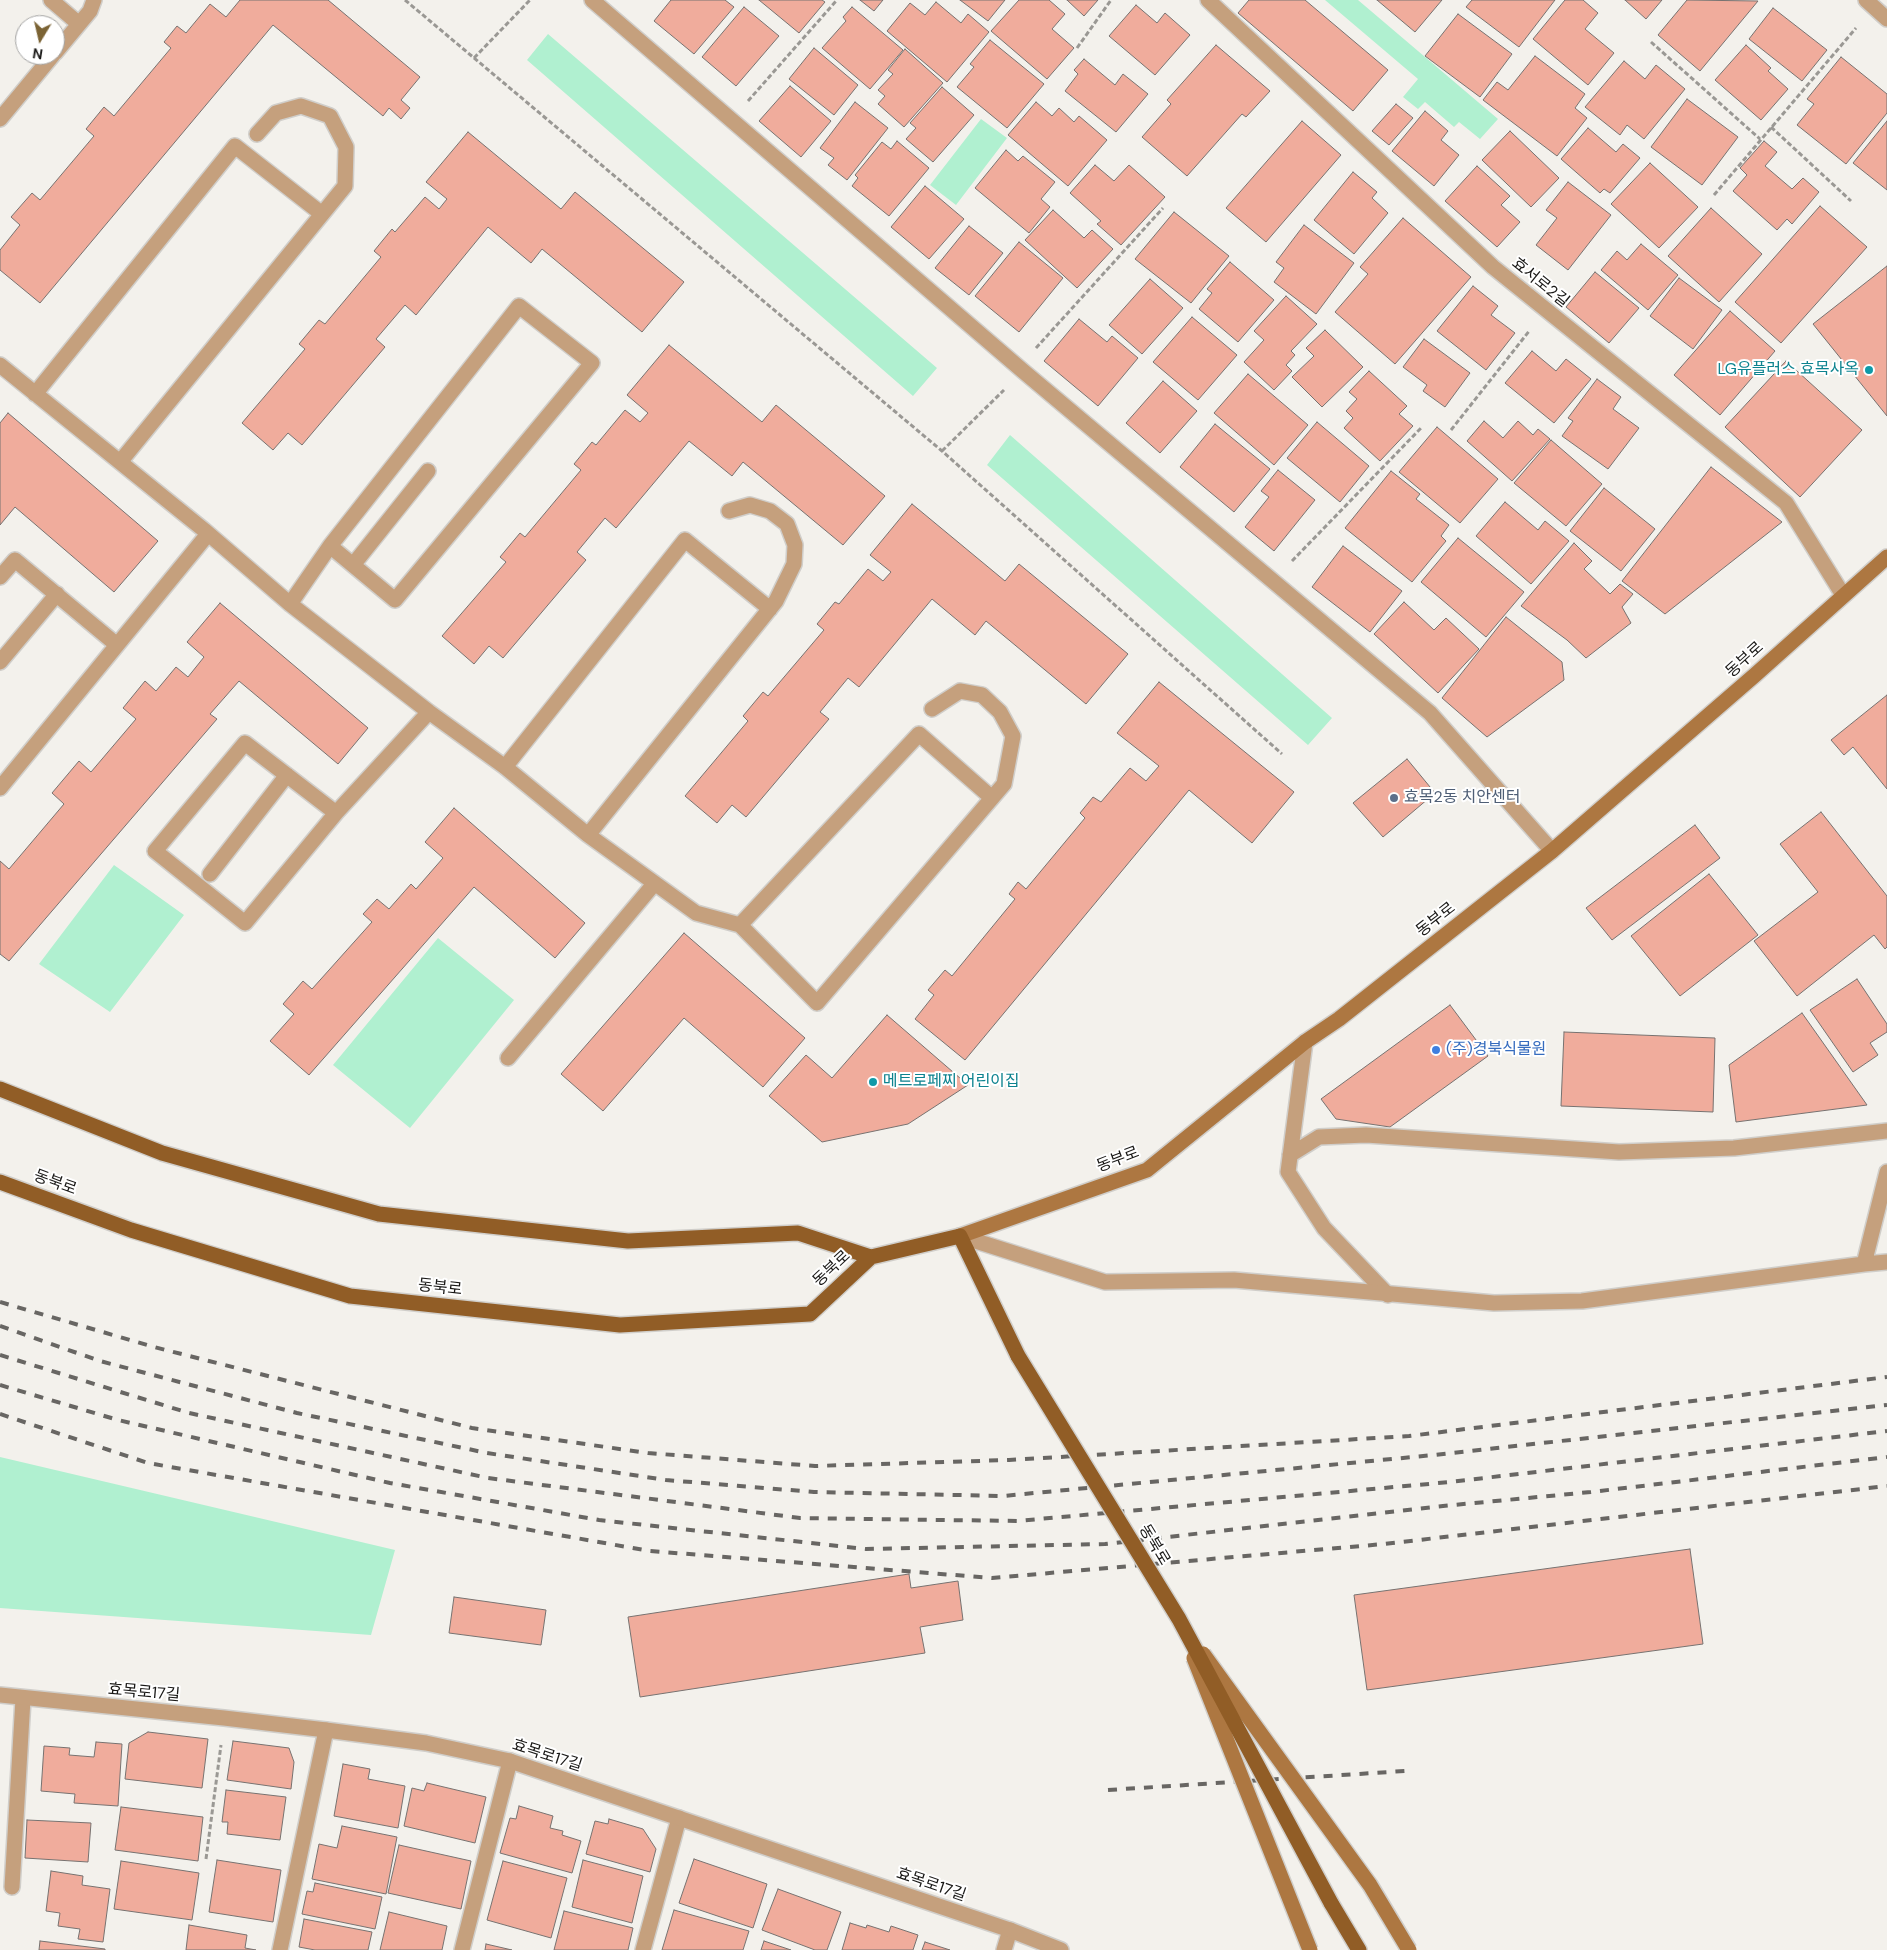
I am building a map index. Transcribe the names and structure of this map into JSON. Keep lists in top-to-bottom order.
{
  "streets": {
    "main road": ["동부로", "동북로"],
    "street": ["효서로2길", "효목로17길"]
  },
  "crossings": [
    ["효서로2길", "동부로"],
    ["동부로", "동북로"]
  ],
  "places": [
    "LG유플러스 효목사옥",
    "효목2동 치안센터",
    "(주)경북식물원",
    "메트로페찌 어린이집"
  ],
  "north": "bottom"
}
